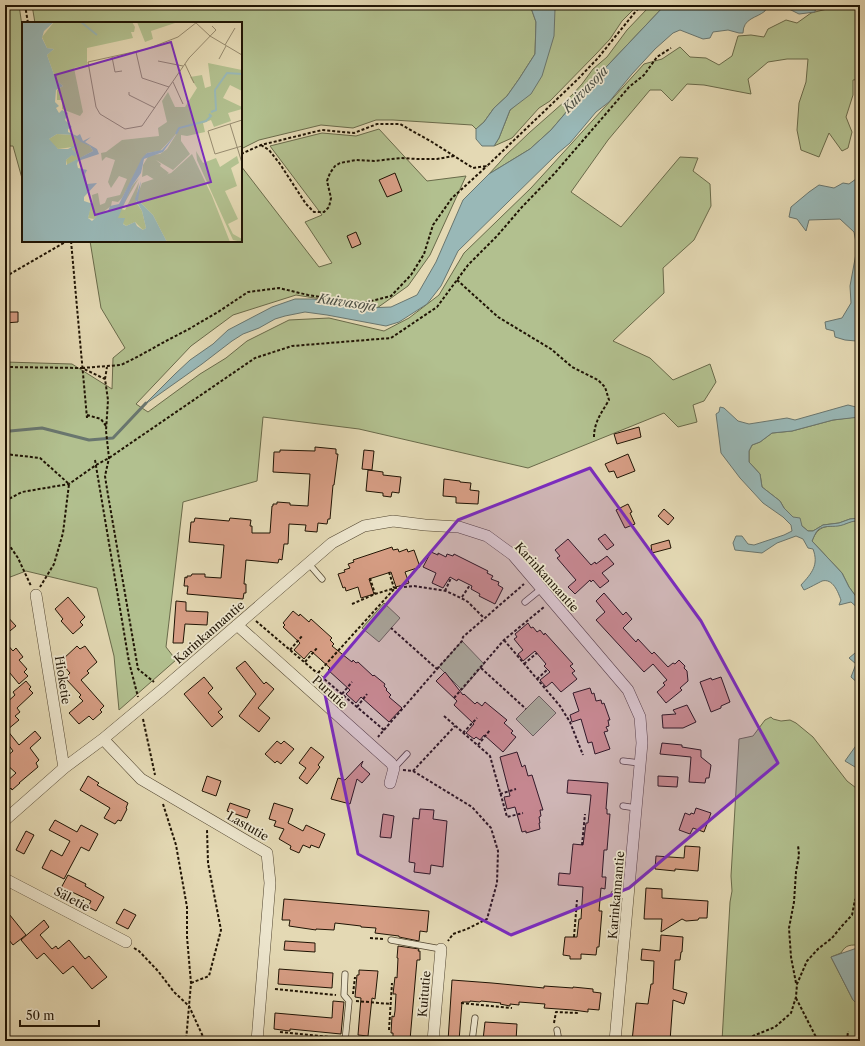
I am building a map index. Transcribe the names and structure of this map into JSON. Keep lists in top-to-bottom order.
{
  "streets": {
    "street": [
      "Karinkannantie",
      "Hioketie",
      "Purutie",
      "Lastutie",
      "Säletie",
      "Kuitutie"
    ]
  },
  "crossings": [
    ["Karinkannantie", "Hioketie"],
    ["Karinkannantie", "Purutie"],
    ["Karinkannantie", "Lastutie"]
  ],
  "water": ["Kuivasoja"],
  "scale_bar": "50 m"
}
